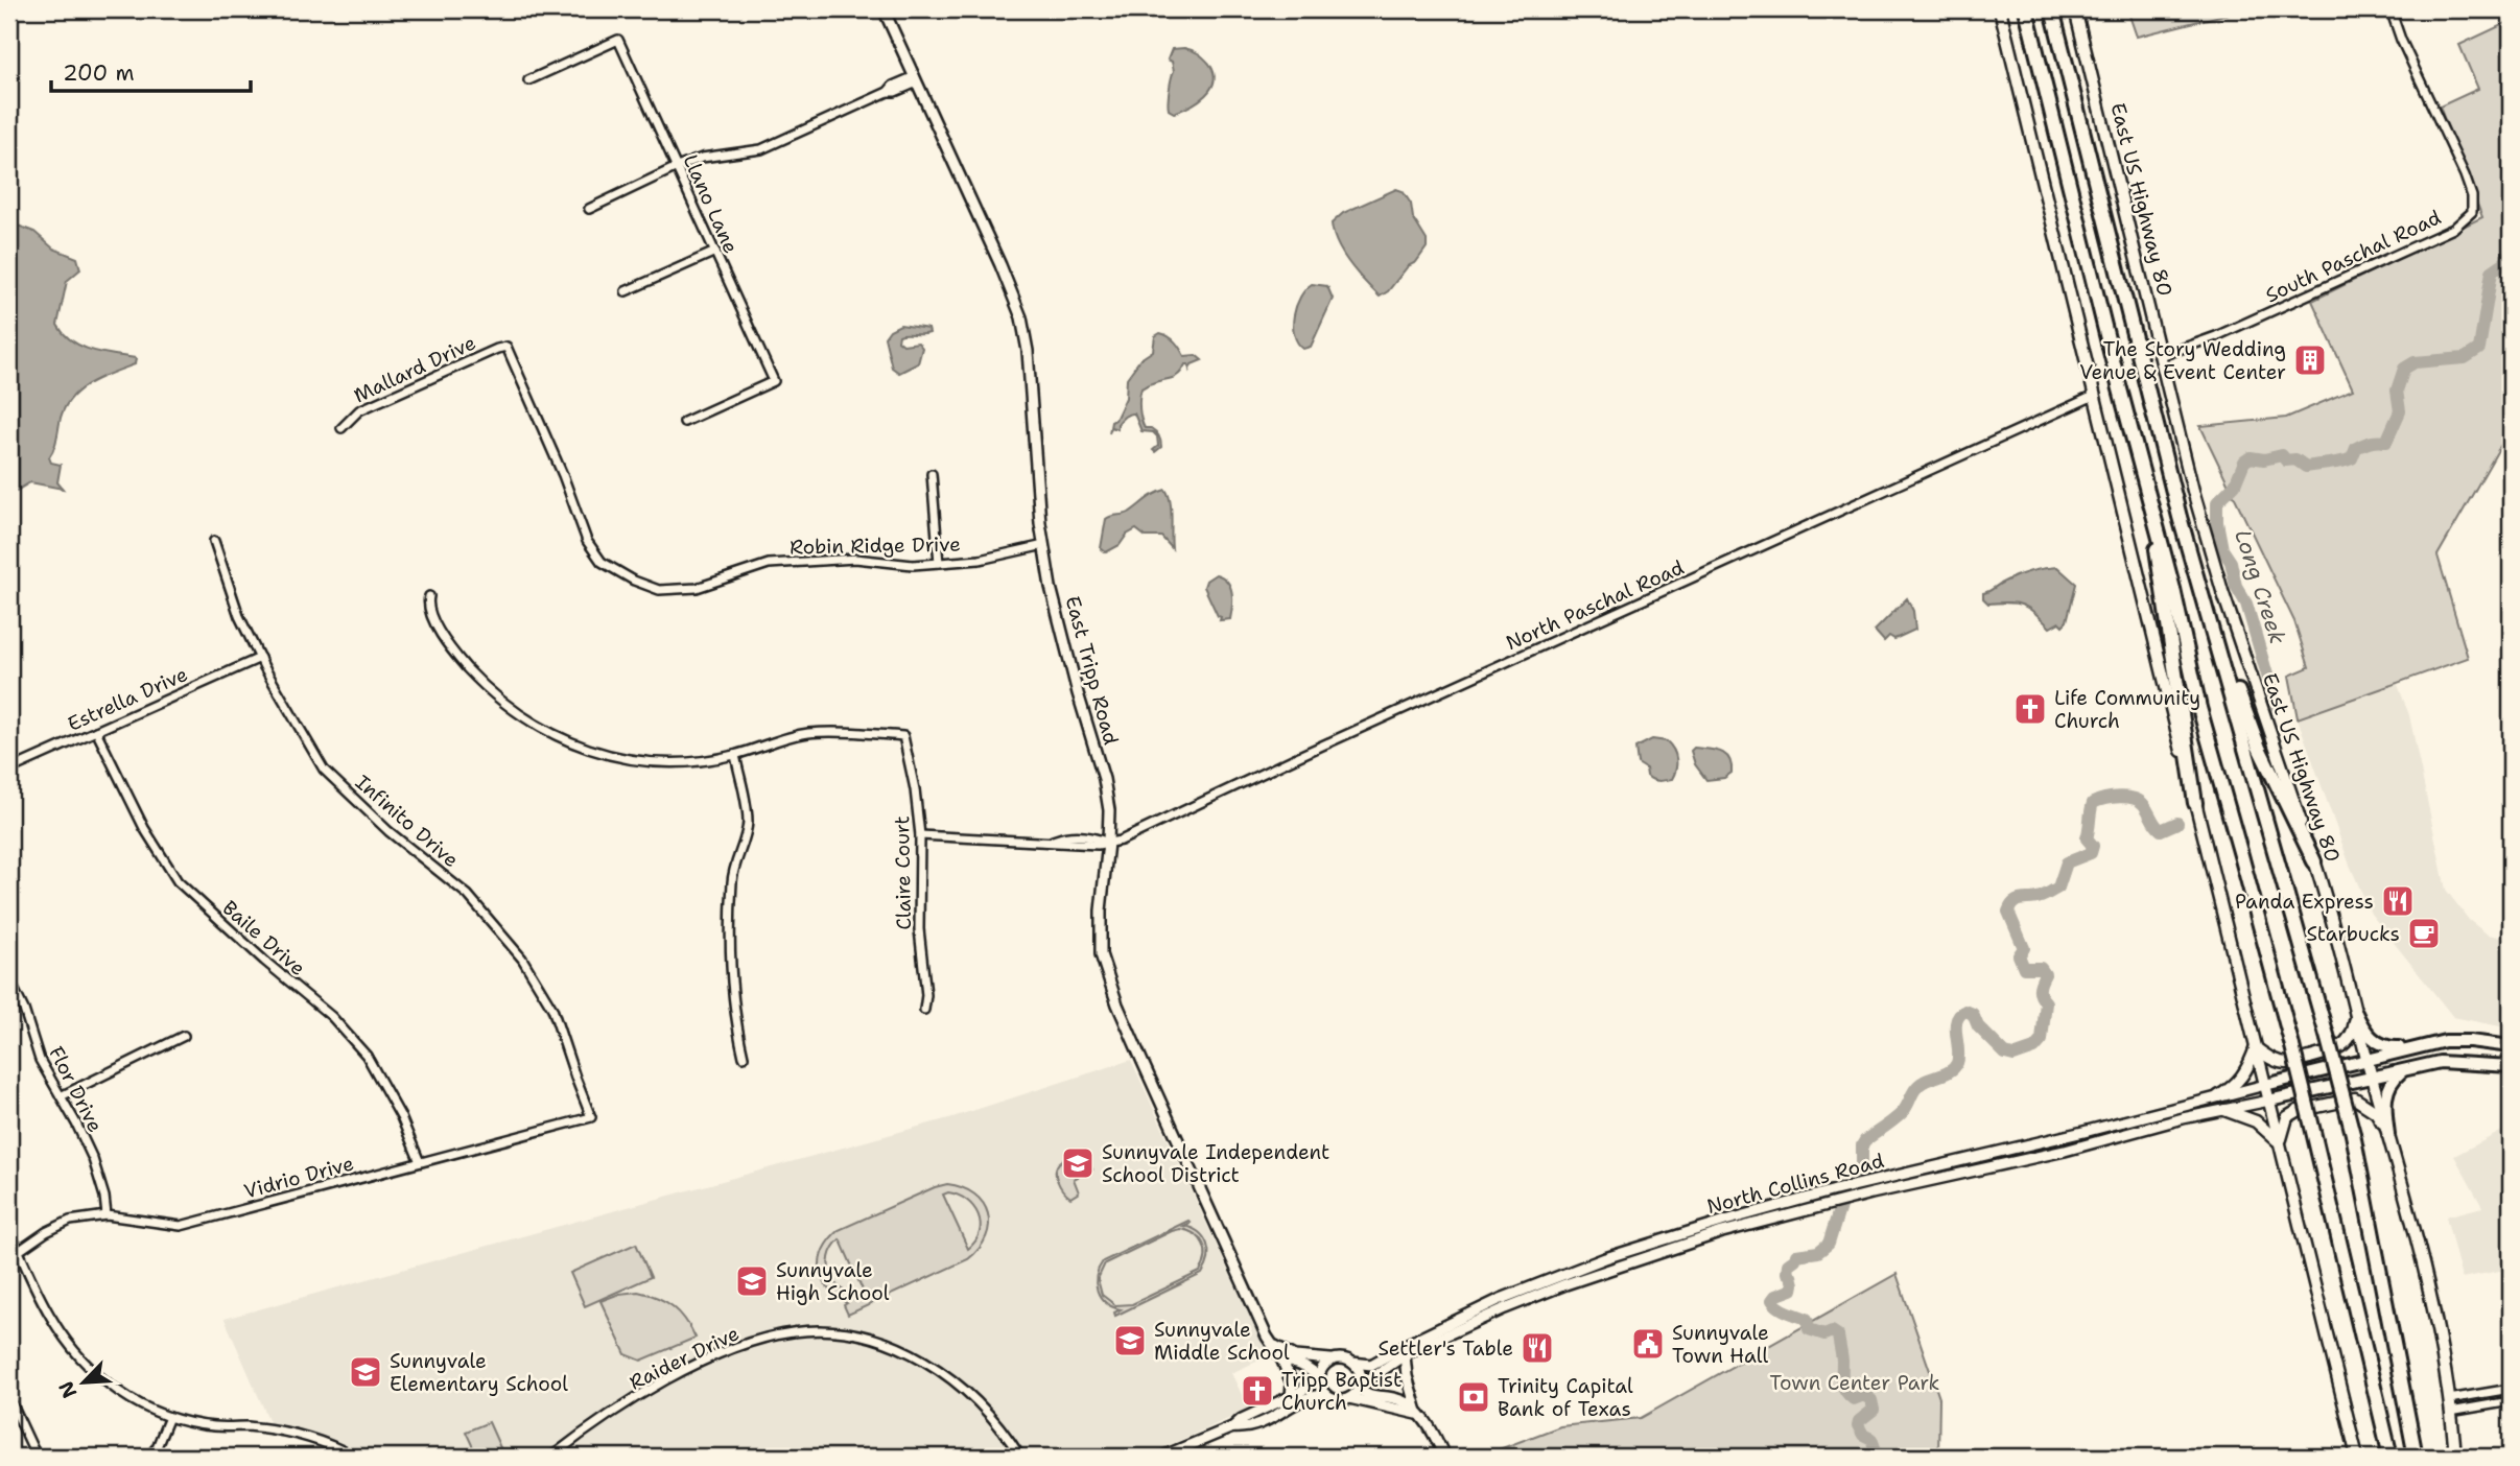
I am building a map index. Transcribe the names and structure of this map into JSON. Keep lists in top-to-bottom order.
{
  "streets": {
    "main road": ["East US Highway 80"],
    "street": [
      "Llano Lane",
      "South Paschal Road",
      "Mallard Drive",
      "Robin Ridge Drive",
      "North Paschal Road",
      "East Tripp Road",
      "Estrella Drive",
      "Infinito Drive",
      "Claire Court",
      "Baile Drive",
      "Flor Drive",
      "Vidrio Drive",
      "North Collins Road",
      "Raider Drive"
    ]
  },
  "crossings": [
    ["East US Highway 80", "South Paschal Road"],
    ["Mallard Drive", "Robin Ridge Drive"],
    ["Robin Ridge Drive", "East Tripp Road"],
    ["North Paschal Road", "East Tripp Road"],
    ["Estrella Drive", "Infinito Drive"],
    ["Estrella Drive", "Baile Drive"],
    ["Infinito Drive", "Vidrio Drive"],
    ["Baile Drive", "Vidrio Drive"],
    ["Flor Drive", "Vidrio Drive"]
  ],
  "water": ["Long Creek"],
  "parks": ["Town Center Park"],
  "places": {
    "building": ["The Story Wedding Venue & Event Center"],
    "church": ["Life Community Church", "Tripp Baptist Church"],
    "restaurant": ["Panda Express", "Settler's Table"],
    "cafe": ["Starbucks"],
    "school or university": [
      "Sunnyvale Independent School District",
      "Sunnyvale High School",
      "Sunnyvale Middle School",
      "Sunnyvale Elementary School"
    ],
    "public building": ["Sunnyvale Town Hall"],
    "bank": ["Trinity Capital Bank of Texas"]
  },
  "scale_bar": "200 m",
  "north": "bottom left"
}
